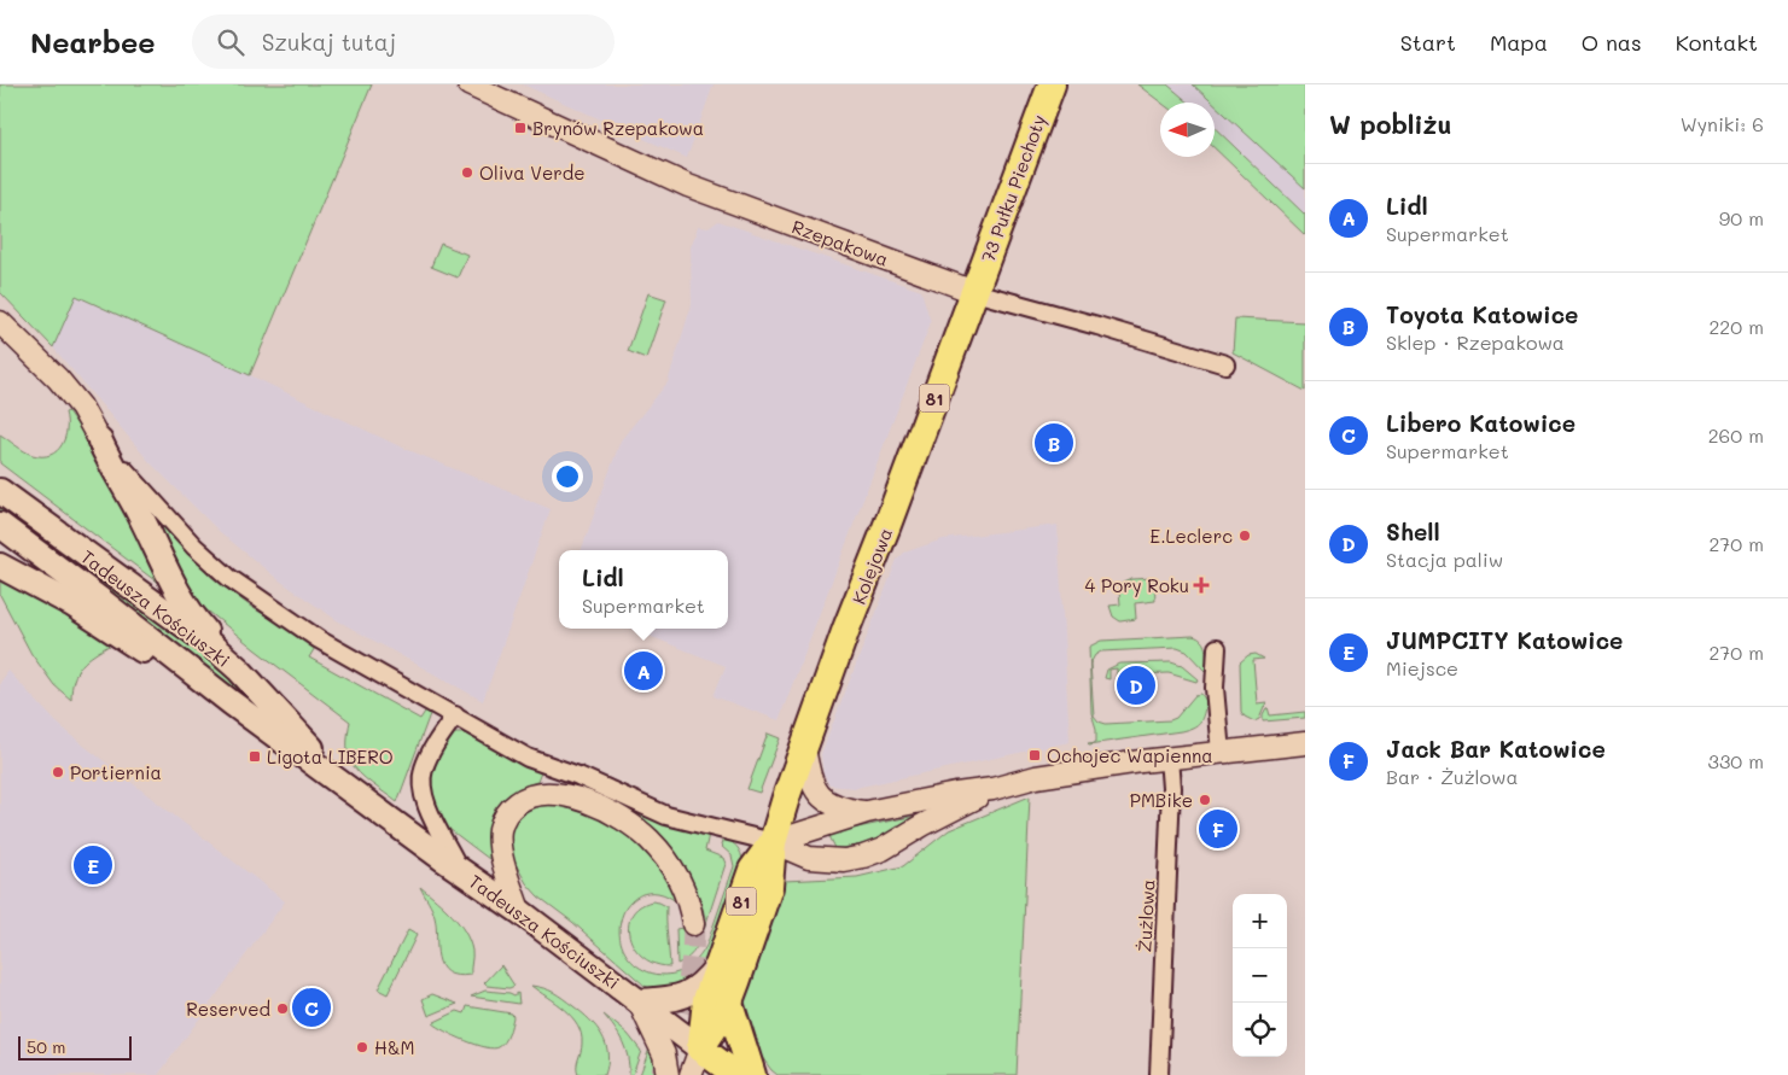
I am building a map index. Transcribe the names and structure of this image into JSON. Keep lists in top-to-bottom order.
{
  "streets": {
    "main road": [
      "73 Pułku Piechoty",
      "81",
      "Kolejowa",
      "Tadeusza Kościuszki"
    ],
    "street": ["Rzepakowa", "Żużlowa"]
  },
  "crossings": [
    ["73 Pułku Piechoty", "Rzepakowa"],
    ["73 Pułku Piechoty", "Kolejowa"],
    ["Rzepakowa", "Kolejowa"],
    ["Kolejowa", "Tadeusza Kościuszki"]
  ],
  "places": {
    "transit": ["Brynów Rzepakowa", "Ochojec Wapienna", "Ligota LIBERO"],
    "other": [
      "Oliva Verde",
      "E.Leclerc",
      "Portiernia",
      "PMBike",
      "Reserved",
      "H&M"
    ],
    "health": ["4 Pory Roku"]
  },
  "scale_bar": "50 m",
  "north": "left",
  "page": {
    "header": "Nearbee",
    "search": "Szukaj tutaj",
    "nav": [
      "Start",
      "Mapa",
      "O nas",
      "Kontakt"
    ],
    "heading": ["W pobliżu", "Wyniki: 6"],
    "list": [
      {
        "mark": "A",
        "name": "Lidl",
        "note": "Supermarket",
        "value": "90 m"
      },
      {
        "mark": "B",
        "name": "Toyota Katowice",
        "note": "Sklep · Rzepakowa",
        "value": "220 m"
      },
      {
        "mark": "C",
        "name": "Libero Katowice",
        "note": "Supermarket",
        "value": "260 m"
      },
      {
        "mark": "D",
        "name": "Shell",
        "note": "Stacja paliw",
        "value": "270 m"
      },
      {
        "mark": "E",
        "name": "JUMPCITY Katowice",
        "note": "Miejsce",
        "value": "270 m"
      },
      {
        "mark": "F",
        "name": "Jack Bar Katowice",
        "note": "Bar · Żużlowa",
        "value": "330 m"
      }
    ],
    "pins": [
      "B",
      "A",
      "D",
      "F",
      "E",
      "C"
    ],
    "popup": ["Lidl", "Supermarket"],
    "map_buttons": ["+", "−"],
    "scale": "50 m"
  }
}
